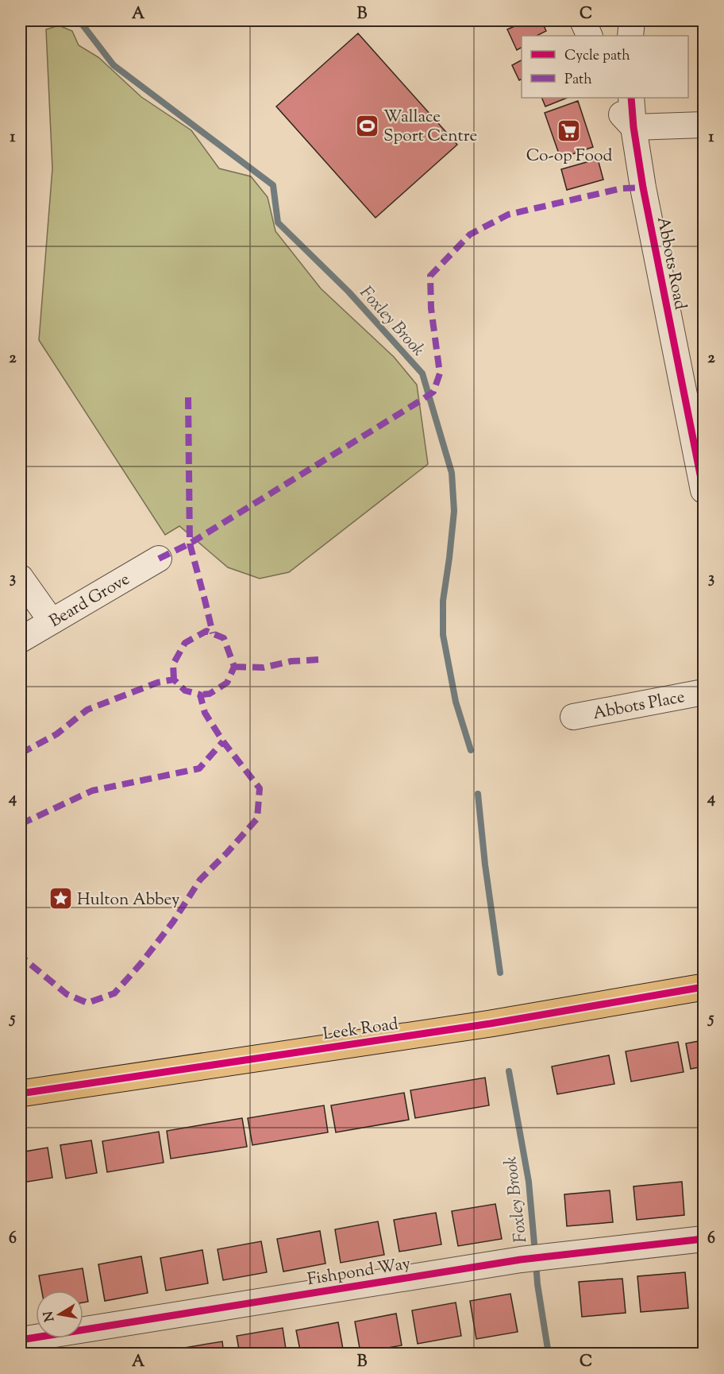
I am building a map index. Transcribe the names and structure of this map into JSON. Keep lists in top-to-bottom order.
{
  "streets": {
    "main road": ["Leek Road"],
    "street": [
      "Abbots Road",
      "Beard Grove",
      "Abbots Place",
      "Fishpond Way"
    ]
  },
  "water": ["Foxley Brook"],
  "places": {
    "sports": ["Wallace Sport Centre"],
    "supermarket": ["Co-op Food"],
    "place": ["Hulton Abbey"]
  },
  "legend": ["Cycle path", "Path"],
  "north": "left",
  "grid": {
    "columns": ["A", "B", "C"],
    "rows": [
      "1",
      "2",
      "3",
      "4",
      "5",
      "6"
    ]
  }
}
